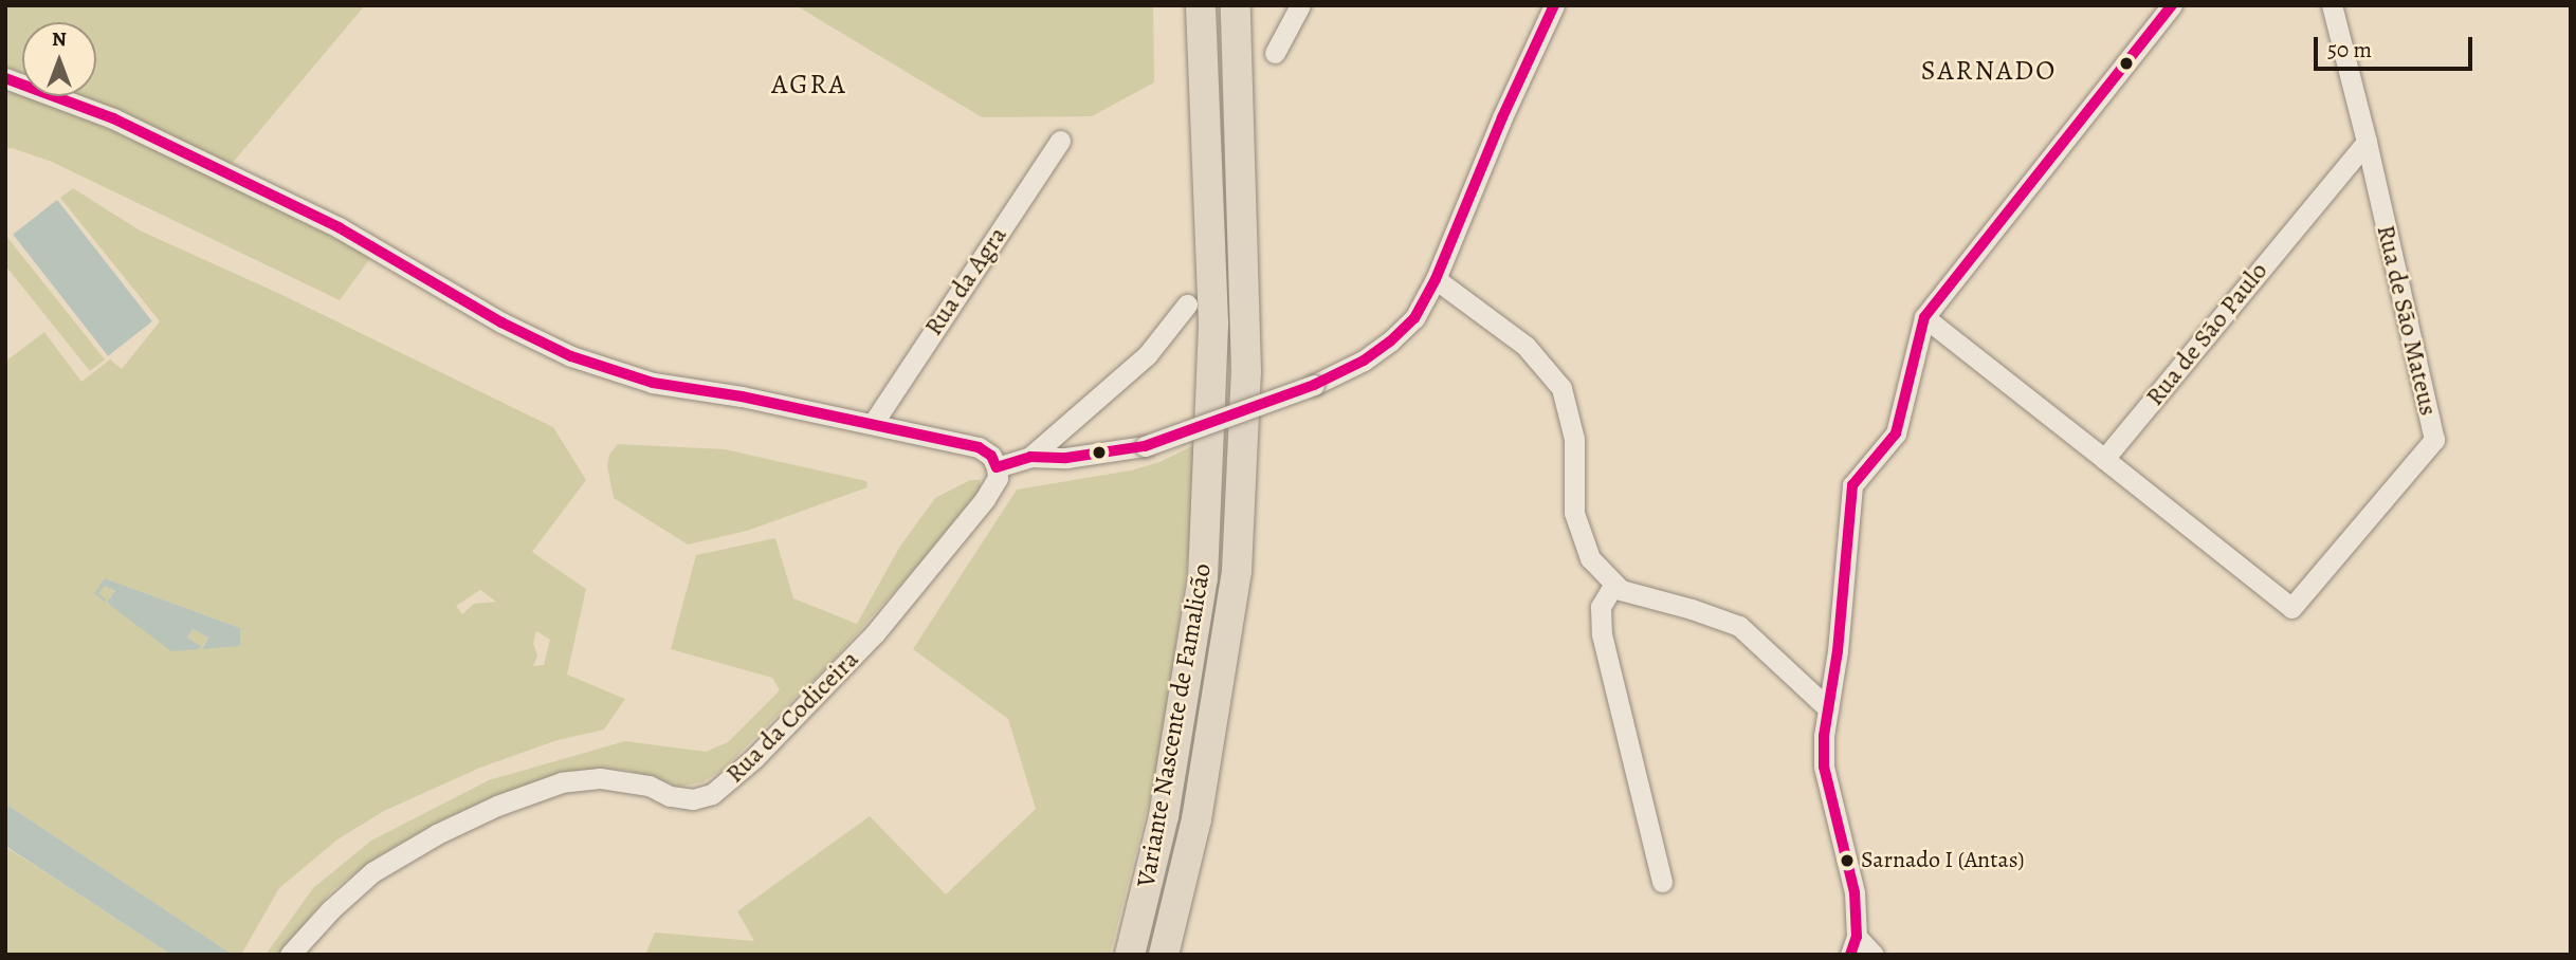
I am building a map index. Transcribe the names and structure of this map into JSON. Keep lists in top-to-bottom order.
{
  "streets": {
    "highway": ["Variante Nascente de Famalicão"],
    "street": [
      "Rua da Agra",
      "Rua de São Mateus",
      "Rua de São Paulo",
      "Rua da Codiceira"
    ]
  },
  "crossings": [
    ["Rua de São Mateus", "Rua de São Paulo"]
  ],
  "districts": ["SARNADO", "AGRA"],
  "places": ["Sarnado I (Antas)"],
  "scale_bar": "50 m",
  "north": "top"
}
